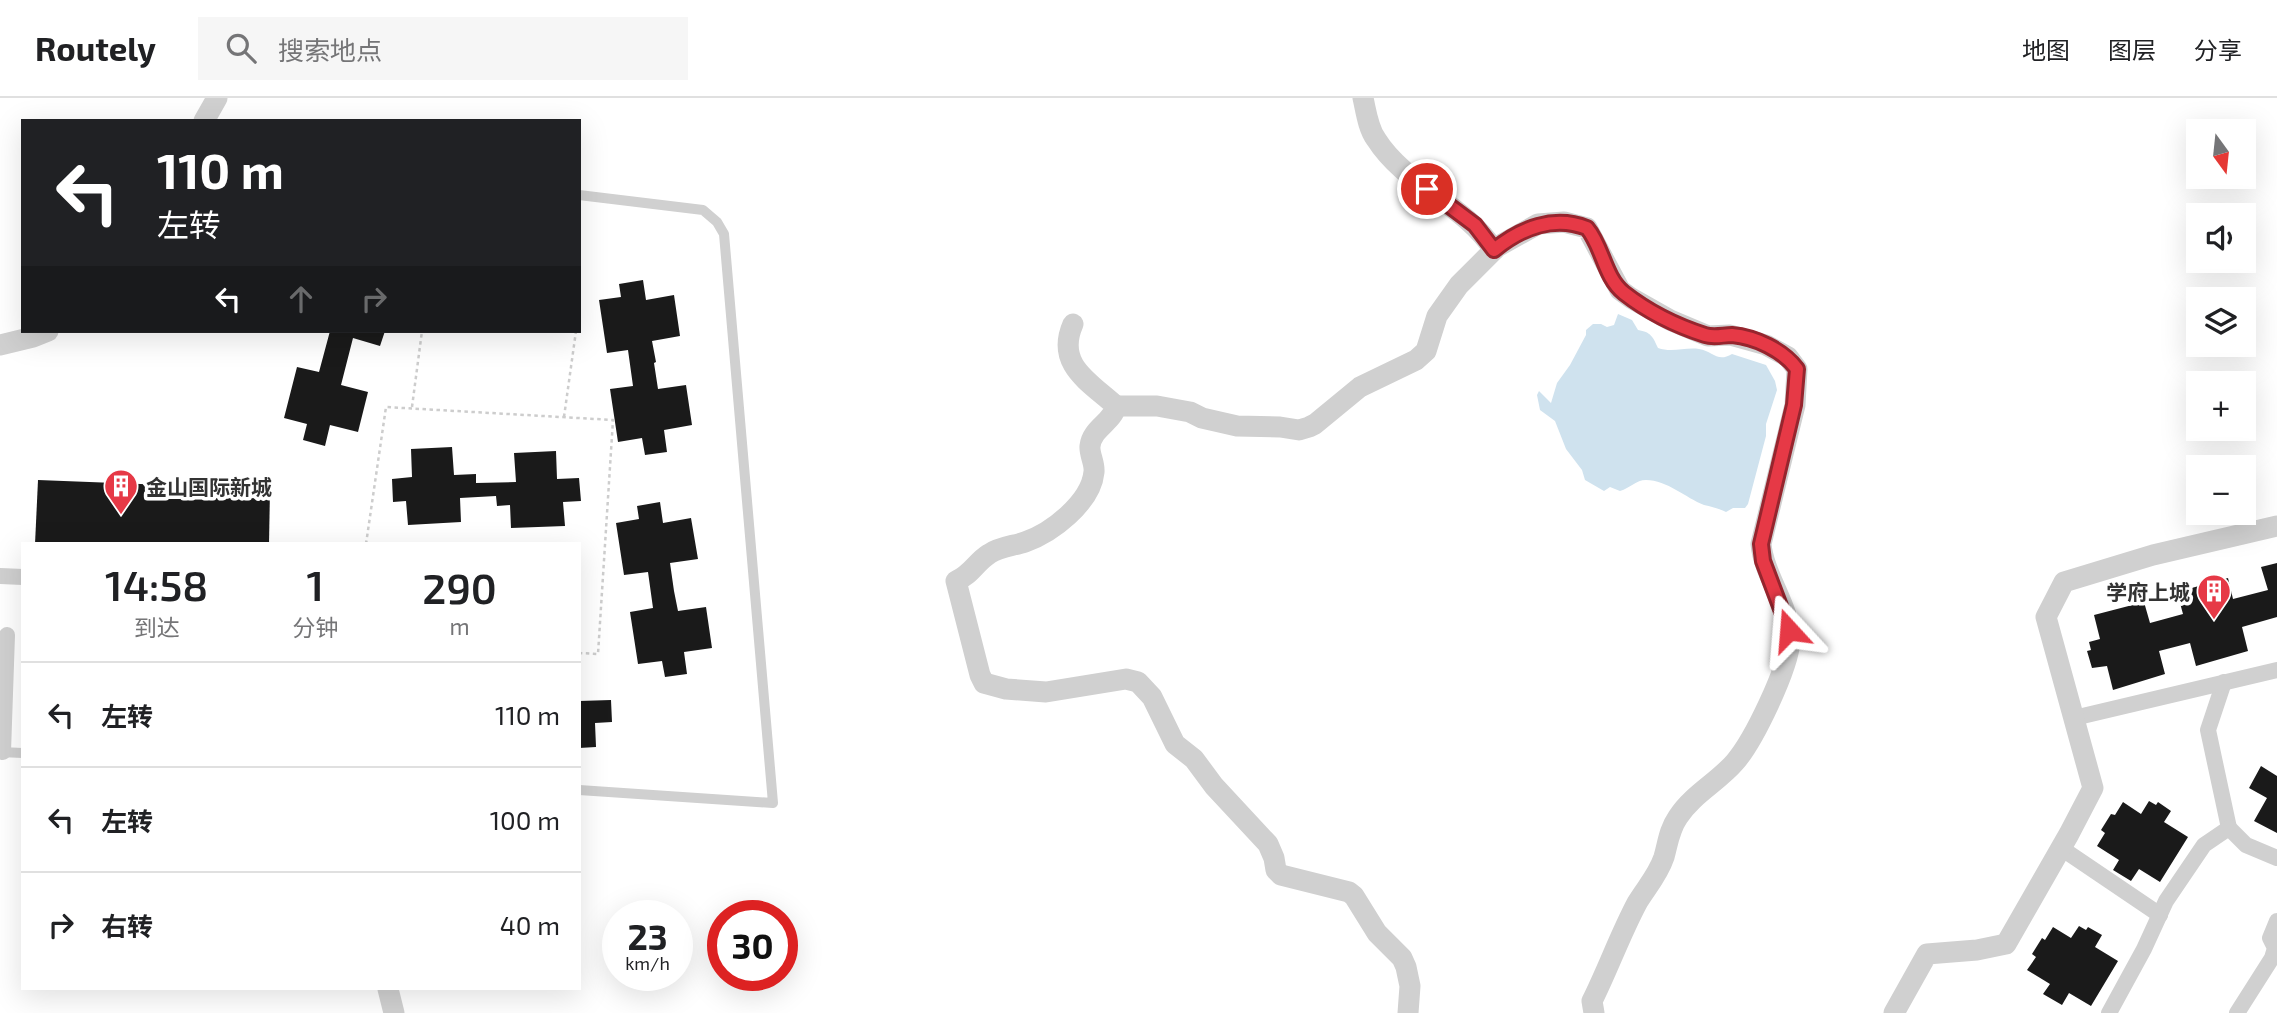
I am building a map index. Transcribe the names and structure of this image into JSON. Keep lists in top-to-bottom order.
{
  "places": {
    "building": ["金山国际新城", "学府上城"]
  },
  "north": "bottom",
  "page": {
    "header": "Routely",
    "search": "搜索地点",
    "nav": ["地图", "图层", "分享"],
    "map_buttons": ["+", "−"],
    "turn": ["110 m", "左转"],
    "eta": [
      "14:58",
      "到达",
      "1",
      "分钟",
      "290",
      "m"
    ],
    "list": [
      {
        "name": "左转",
        "value": "110 m"
      },
      {
        "name": "左转",
        "value": "100 m"
      },
      {
        "name": "右转",
        "value": "40 m"
      }
    ],
    "speed": "23 km/h",
    "limit": "30"
  }
}
